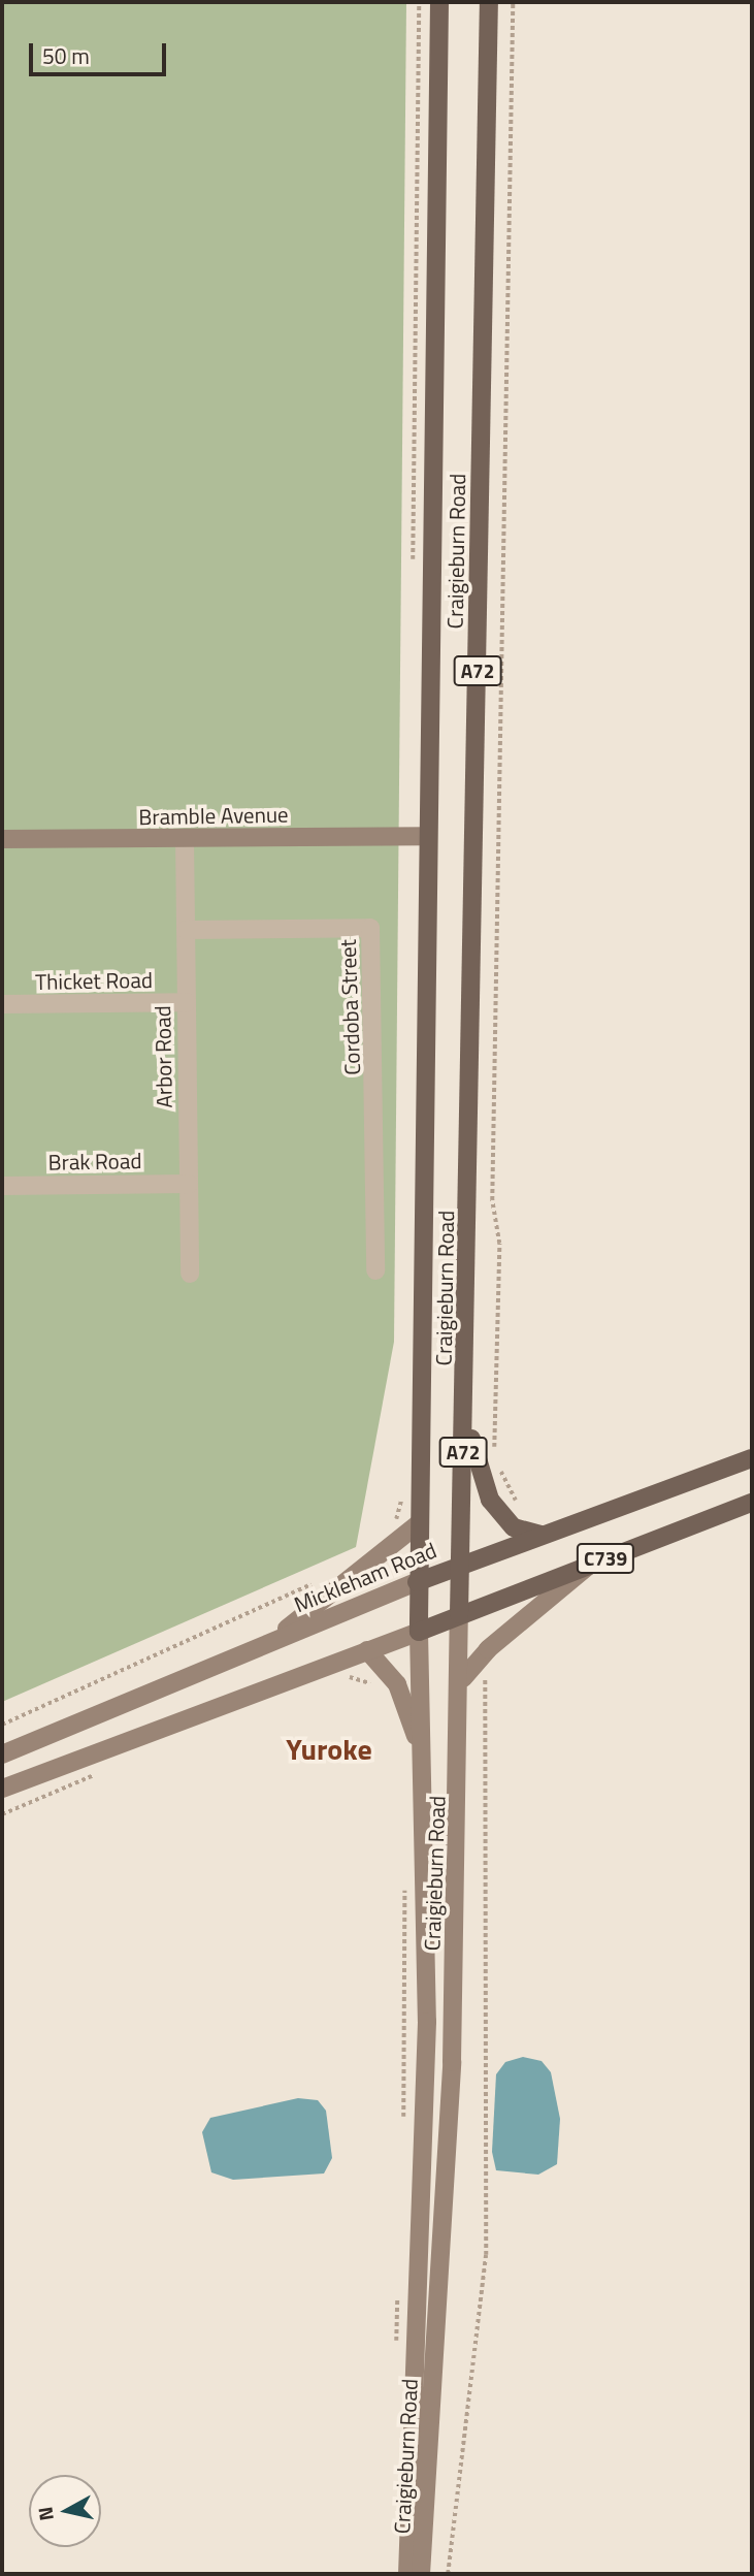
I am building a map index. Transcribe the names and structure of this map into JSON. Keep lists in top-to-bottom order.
{
  "streets": {
    "main road": [
      "Craigieburn Road",
      "A72",
      "C739",
      "Mickleham Road"
    ],
    "street": [
      "Bramble Avenue",
      "Thicket Road",
      "Cordoba Street",
      "Arbor Road",
      "Brak Road"
    ]
  },
  "crossings": [
    ["Craigieburn Road", "Bramble Avenue"],
    ["Craigieburn Road", "C739"],
    ["Craigieburn Road", "Mickleham Road"],
    ["Bramble Avenue", "Arbor Road"],
    ["Thicket Road", "Arbor Road"],
    ["Cordoba Street", "Arbor Road"],
    ["Arbor Road", "Brak Road"]
  ],
  "districts": ["Yuroke"],
  "scale_bar": "50 m",
  "north": "left"
}
